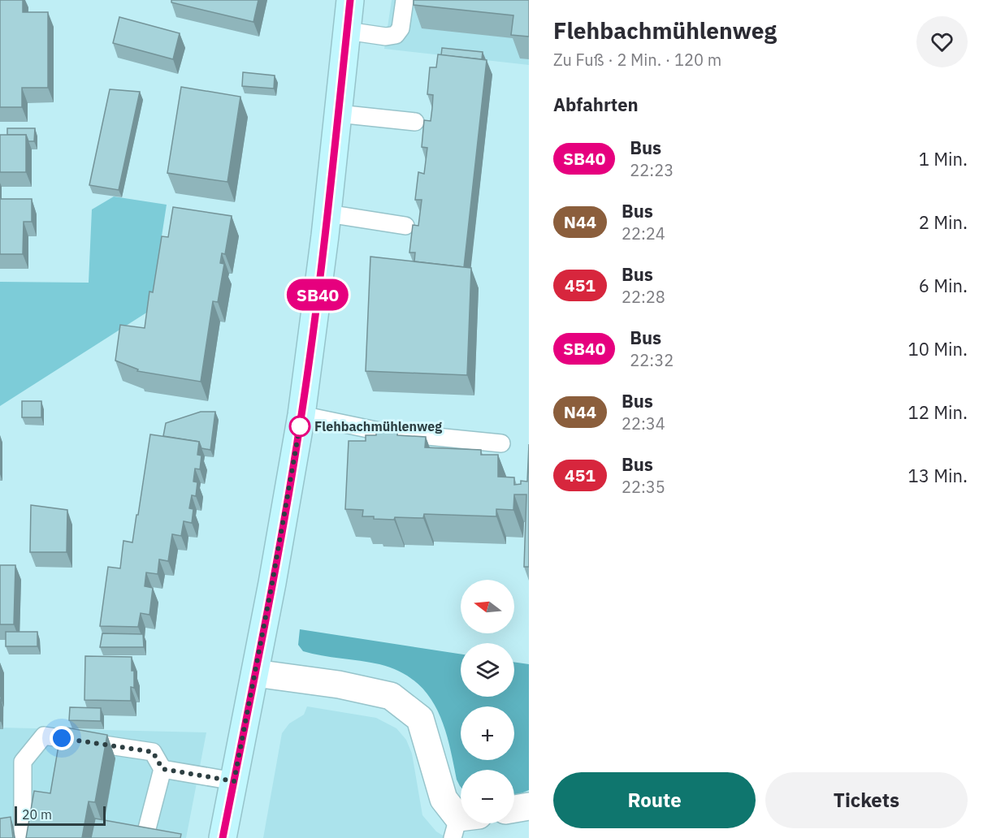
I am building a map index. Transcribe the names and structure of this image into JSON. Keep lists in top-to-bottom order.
{
  "places": ["Flehbachmühlenweg"],
  "lines": ["bus line SB40"],
  "scale_bar": "20 m",
  "north": "left",
  "page": {
    "on_map": "SB40",
    "heading": [
      ["Flehbachmühlenweg", "Zu Fuß · 2 Min. · 120 m"],
      "Abfahrten"
    ],
    "list": [
      {
        "mark": "SB40",
        "name": "Bus",
        "note": "22:23",
        "value": "1 Min."
      },
      {
        "mark": "N44",
        "name": "Bus",
        "note": "22:24",
        "value": "2 Min."
      },
      {
        "mark": "451",
        "name": "Bus",
        "note": "22:28",
        "value": "6 Min."
      },
      {
        "mark": "SB40",
        "name": "Bus",
        "note": "22:32",
        "value": "10 Min."
      },
      {
        "mark": "N44",
        "name": "Bus",
        "note": "22:34",
        "value": "12 Min."
      },
      {
        "mark": "451",
        "name": "Bus",
        "note": "22:35",
        "value": "13 Min."
      }
    ],
    "map_buttons": ["+", "−"],
    "buttons": ["Route", "Tickets"],
    "scale": "20 m"
  }
}
